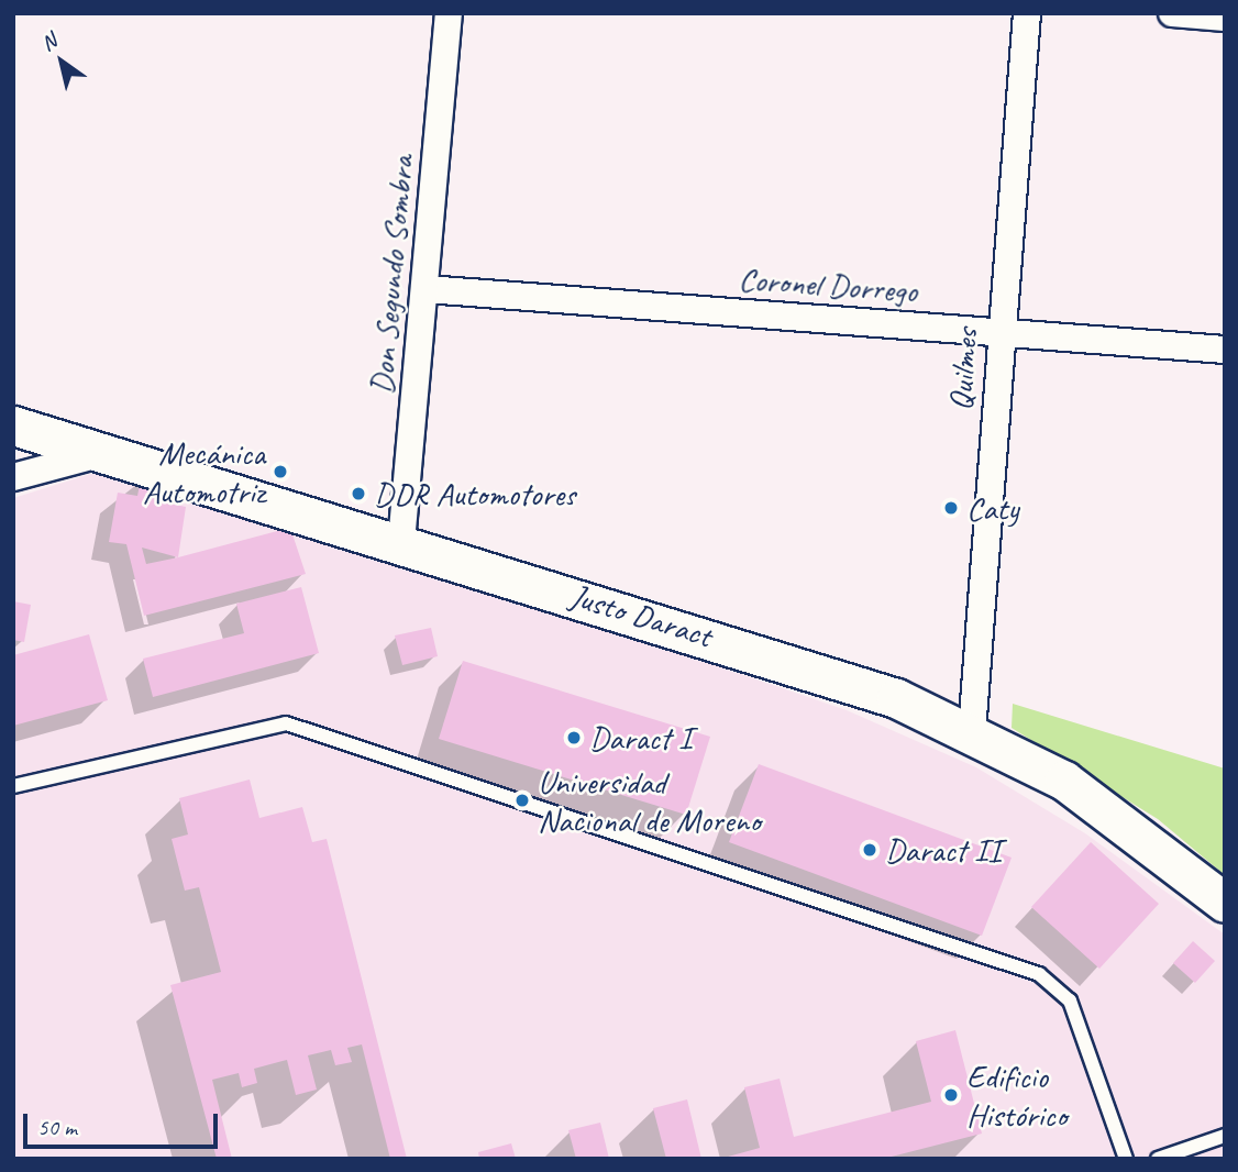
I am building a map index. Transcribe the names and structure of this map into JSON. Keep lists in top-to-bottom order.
{
  "streets": {
    "street": [
      "Don Segundo Sombra",
      "Coronel Dorrego",
      "Quilmes",
      "Justo Daract"
    ]
  },
  "crossings": [
    ["Don Segundo Sombra", "Coronel Dorrego"],
    ["Don Segundo Sombra", "Justo Daract"],
    ["Coronel Dorrego", "Quilmes"],
    ["Quilmes", "Justo Daract"]
  ],
  "places": [
    "Mecánica Automotriz",
    "DDR Automotores",
    "Caty",
    "Daract I",
    "Universidad Nacional de Moreno",
    "Daract II",
    "Edificio Histórico"
  ],
  "scale_bar": "50 m",
  "north": "top left"
}
